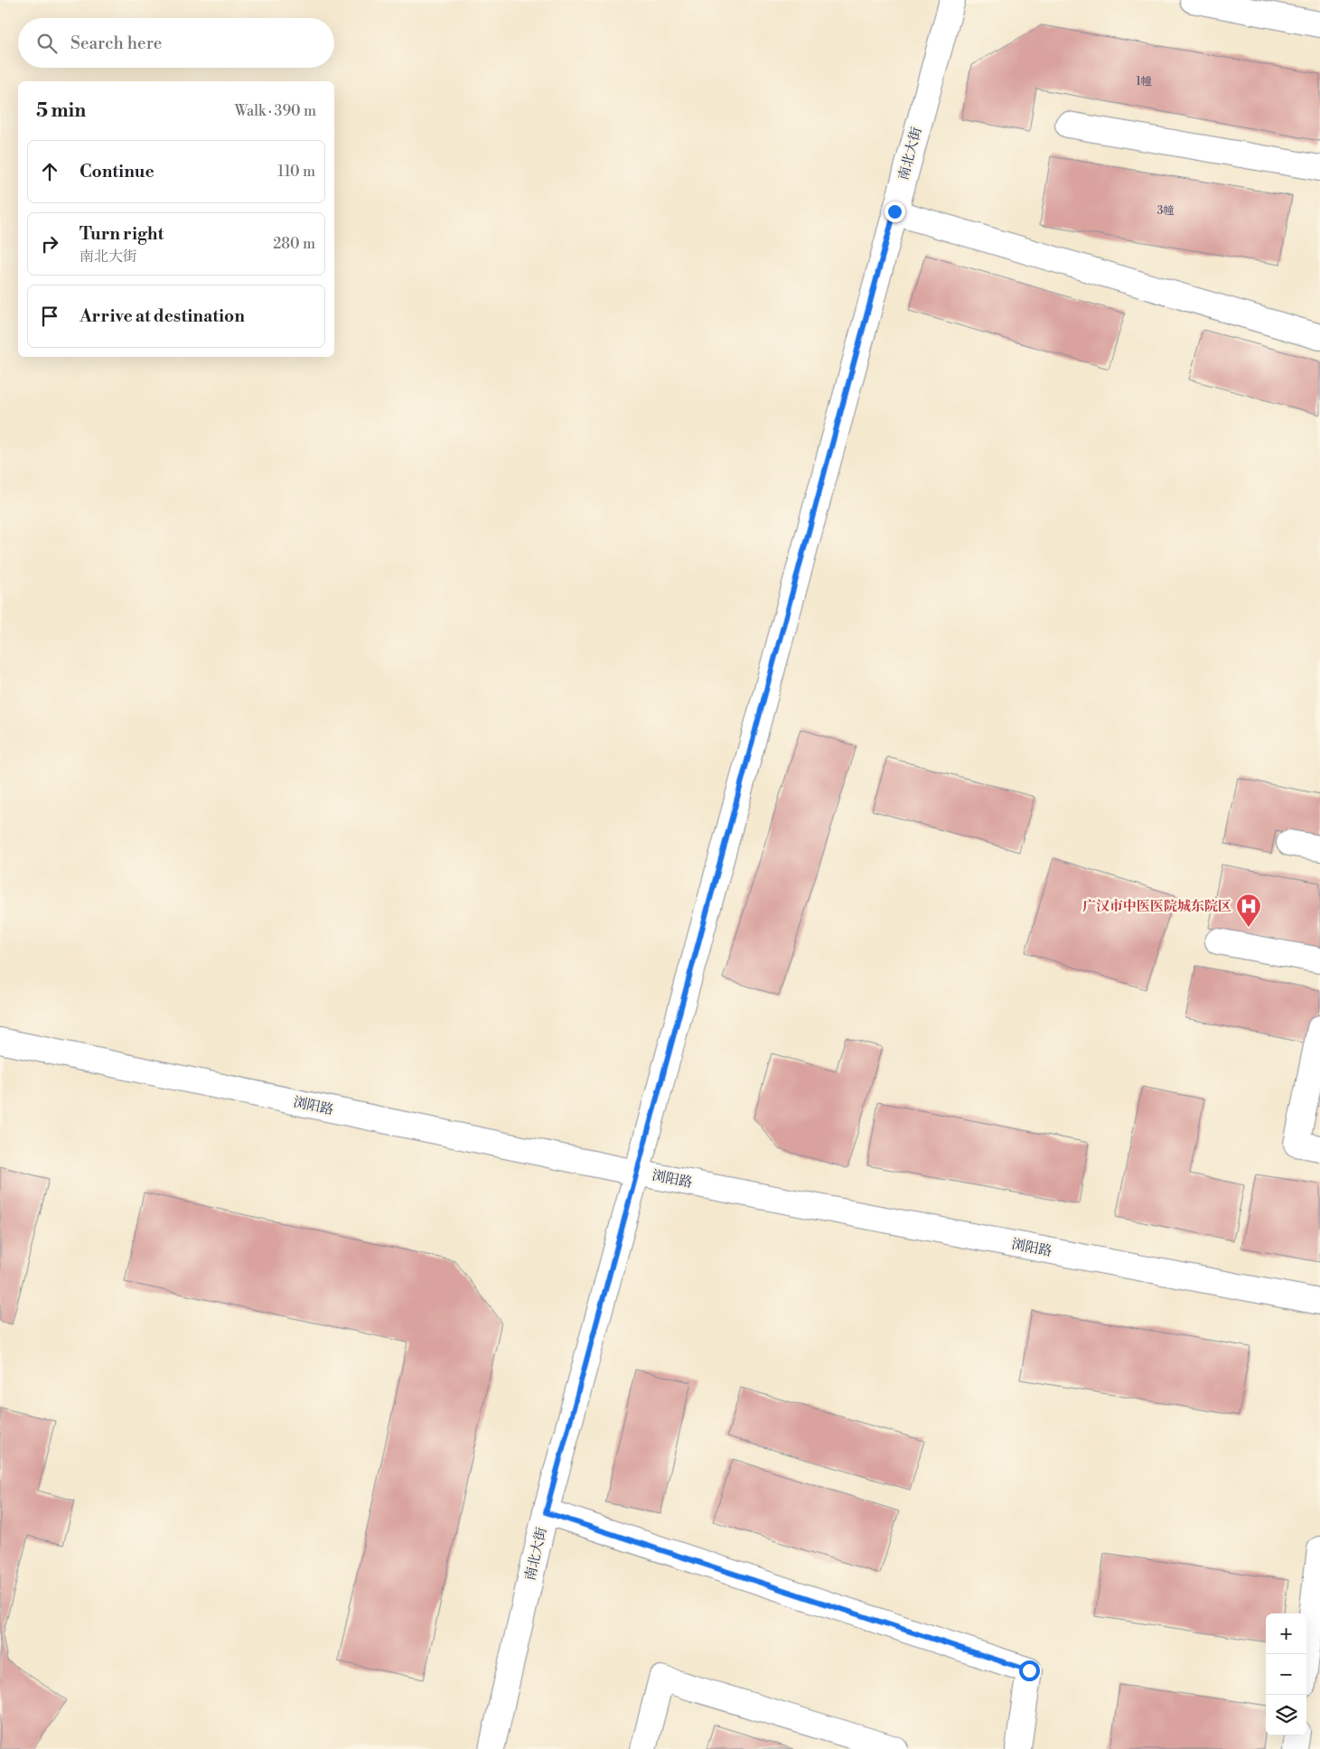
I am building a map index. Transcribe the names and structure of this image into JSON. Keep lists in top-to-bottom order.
{
  "streets": {
    "street": ["南北大街", "浏阳路"]
  },
  "crossings": [
    ["南北大街", "浏阳路"]
  ],
  "places": {
    "hospital": ["广汉市中医医院城东院区"]
  },
  "house_numbers": ["1幢", "3幢"],
  "page": {
    "search": "Search here",
    "heading": ["5 min", "Walk · 390 m"],
    "list": [
      ["Continue", "110 m"],
      ["Turn right", "南北大街", "280 m"],
      "Arrive at destination"
    ],
    "map_buttons": ["+", "−"]
  }
}
